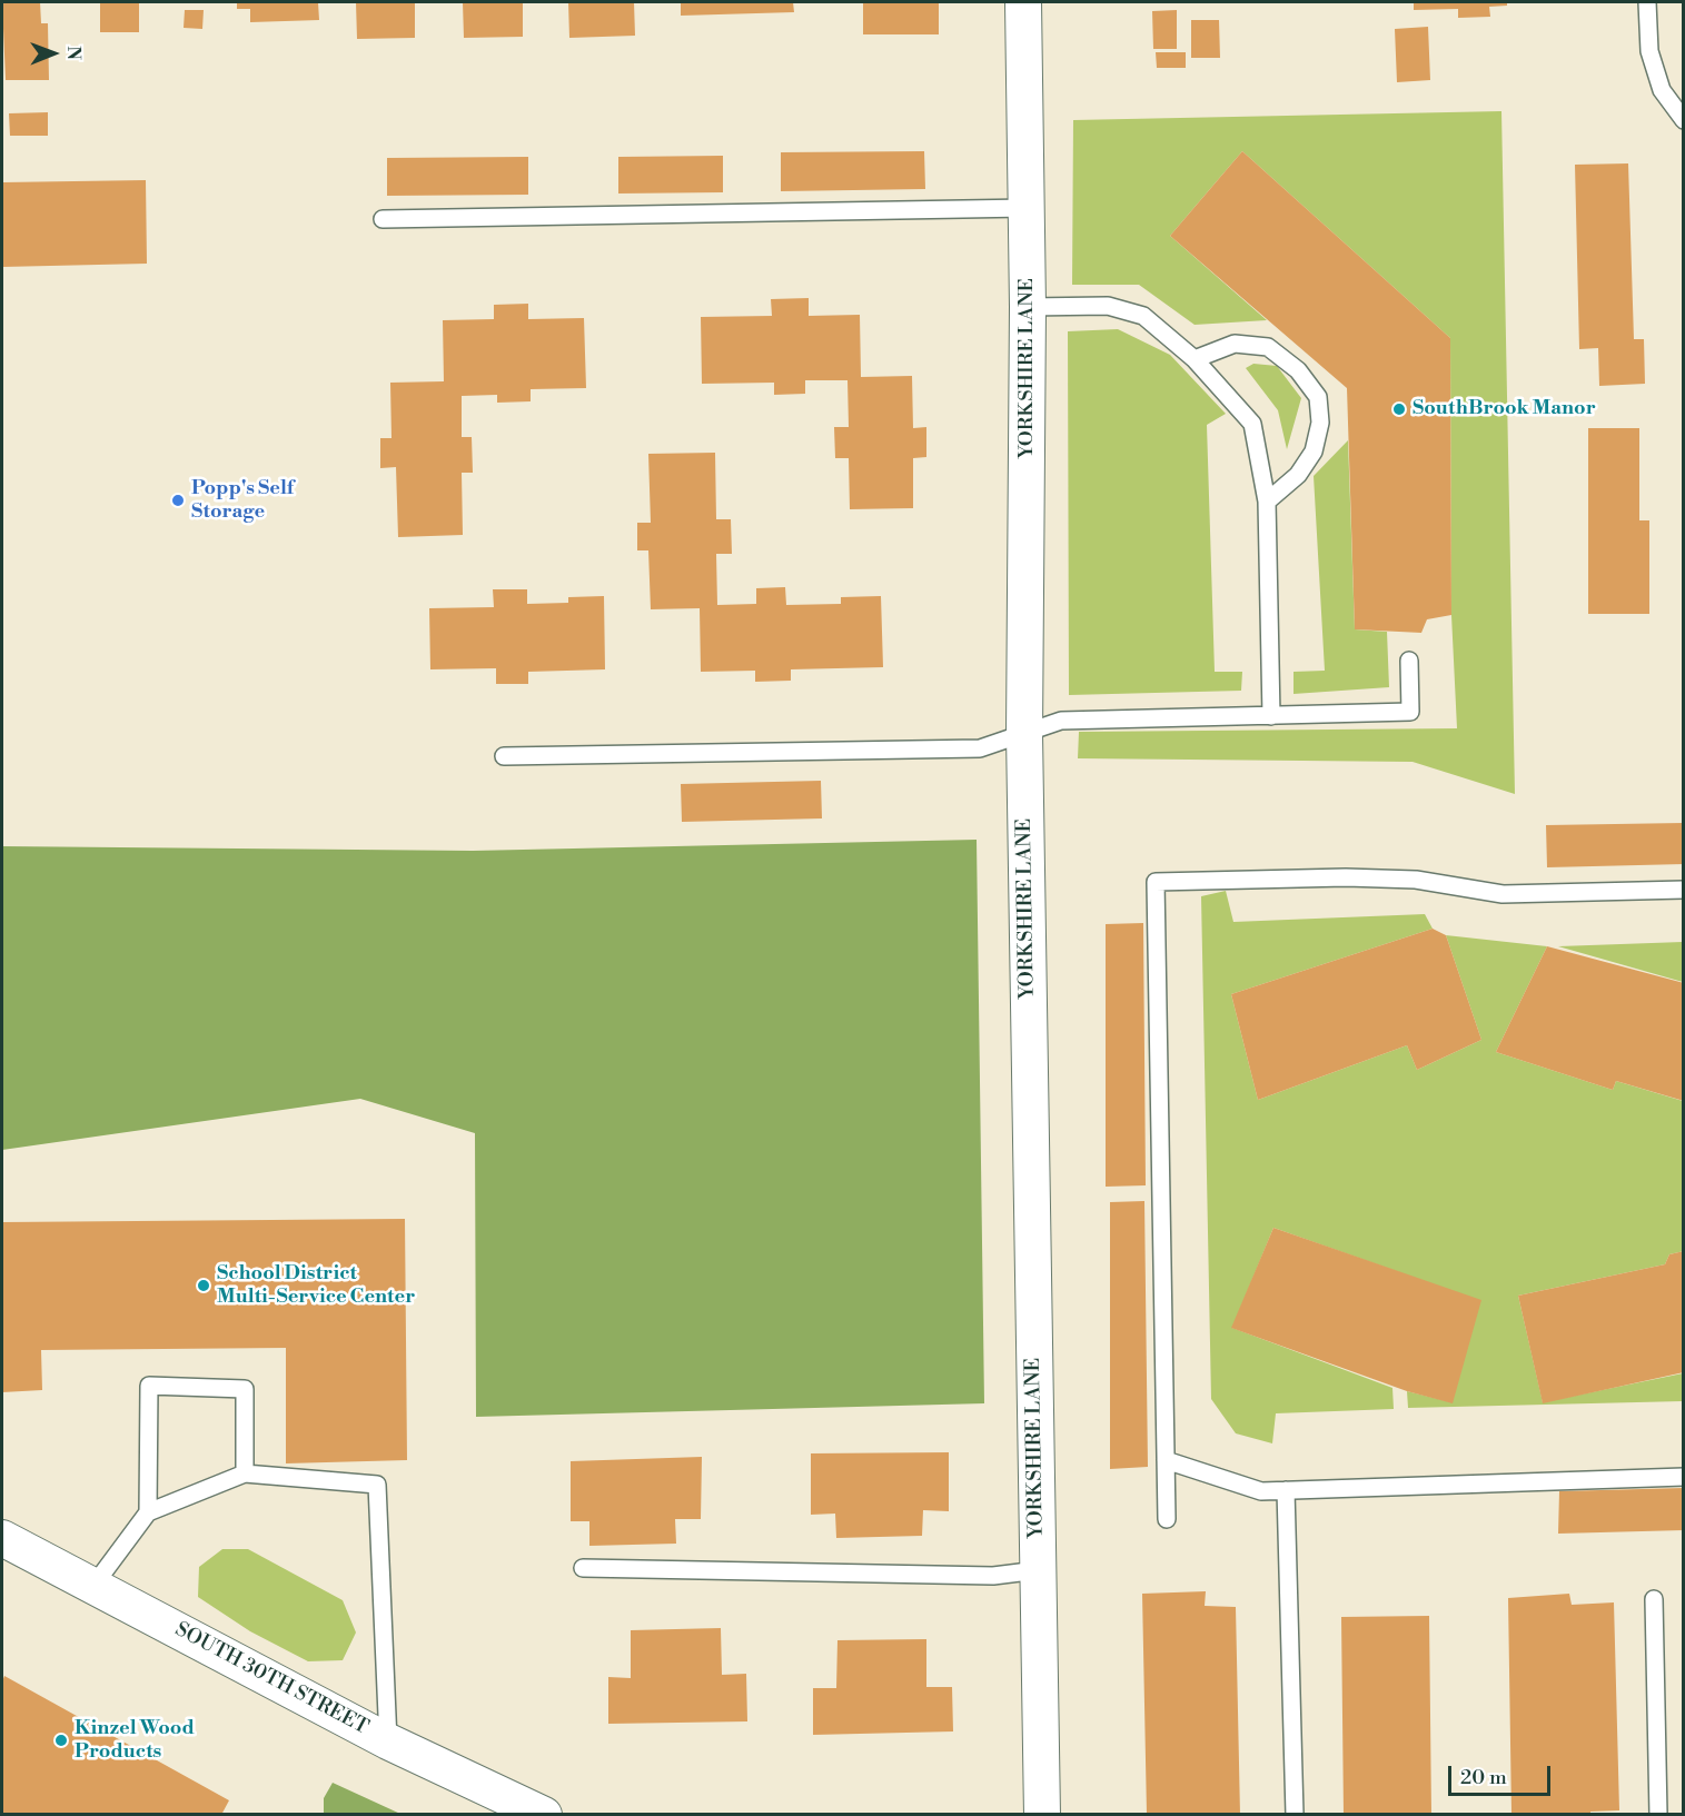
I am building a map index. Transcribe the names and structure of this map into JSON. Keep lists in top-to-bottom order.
{
  "streets": {
    "street": ["YORKSHIRE LANE", "SOUTH 30TH STREET"]
  },
  "places": [
    "SouthBrook Manor",
    "Popp's Self Storage",
    "School District Multi-Service Center",
    "Kinzel Wood Products"
  ],
  "scale_bar": "20 m",
  "north": "right"
}
